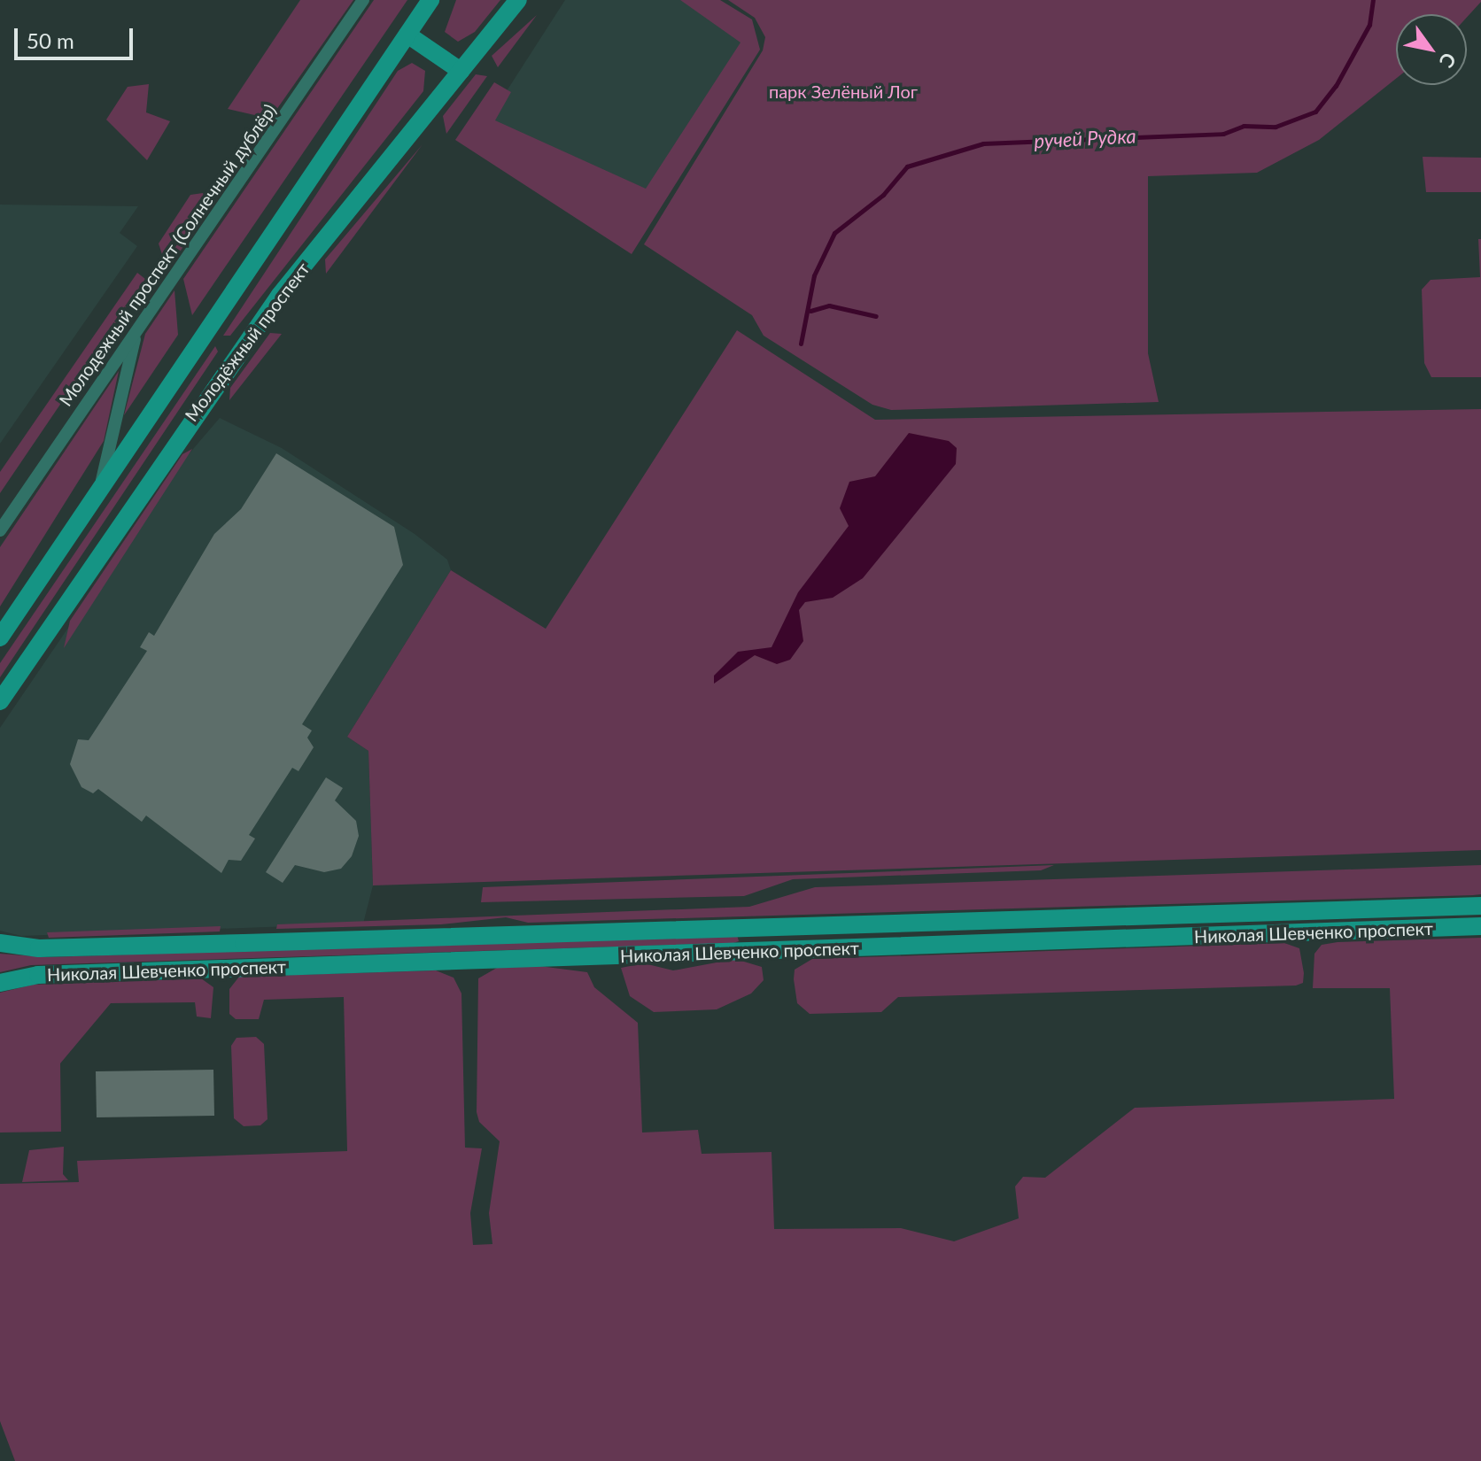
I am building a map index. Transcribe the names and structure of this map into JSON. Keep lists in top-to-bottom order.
{
  "streets": {
    "main road": ["Молодёжный проспект", "Николая Шевченко проспект"],
    "street": ["Молодежный проспект (Солнечный дублёр)"]
  },
  "water": ["ручей Рудка"],
  "parks": ["парк Зелёный Лог"],
  "scale_bar": "50 m",
  "north": "bottom right"
}
